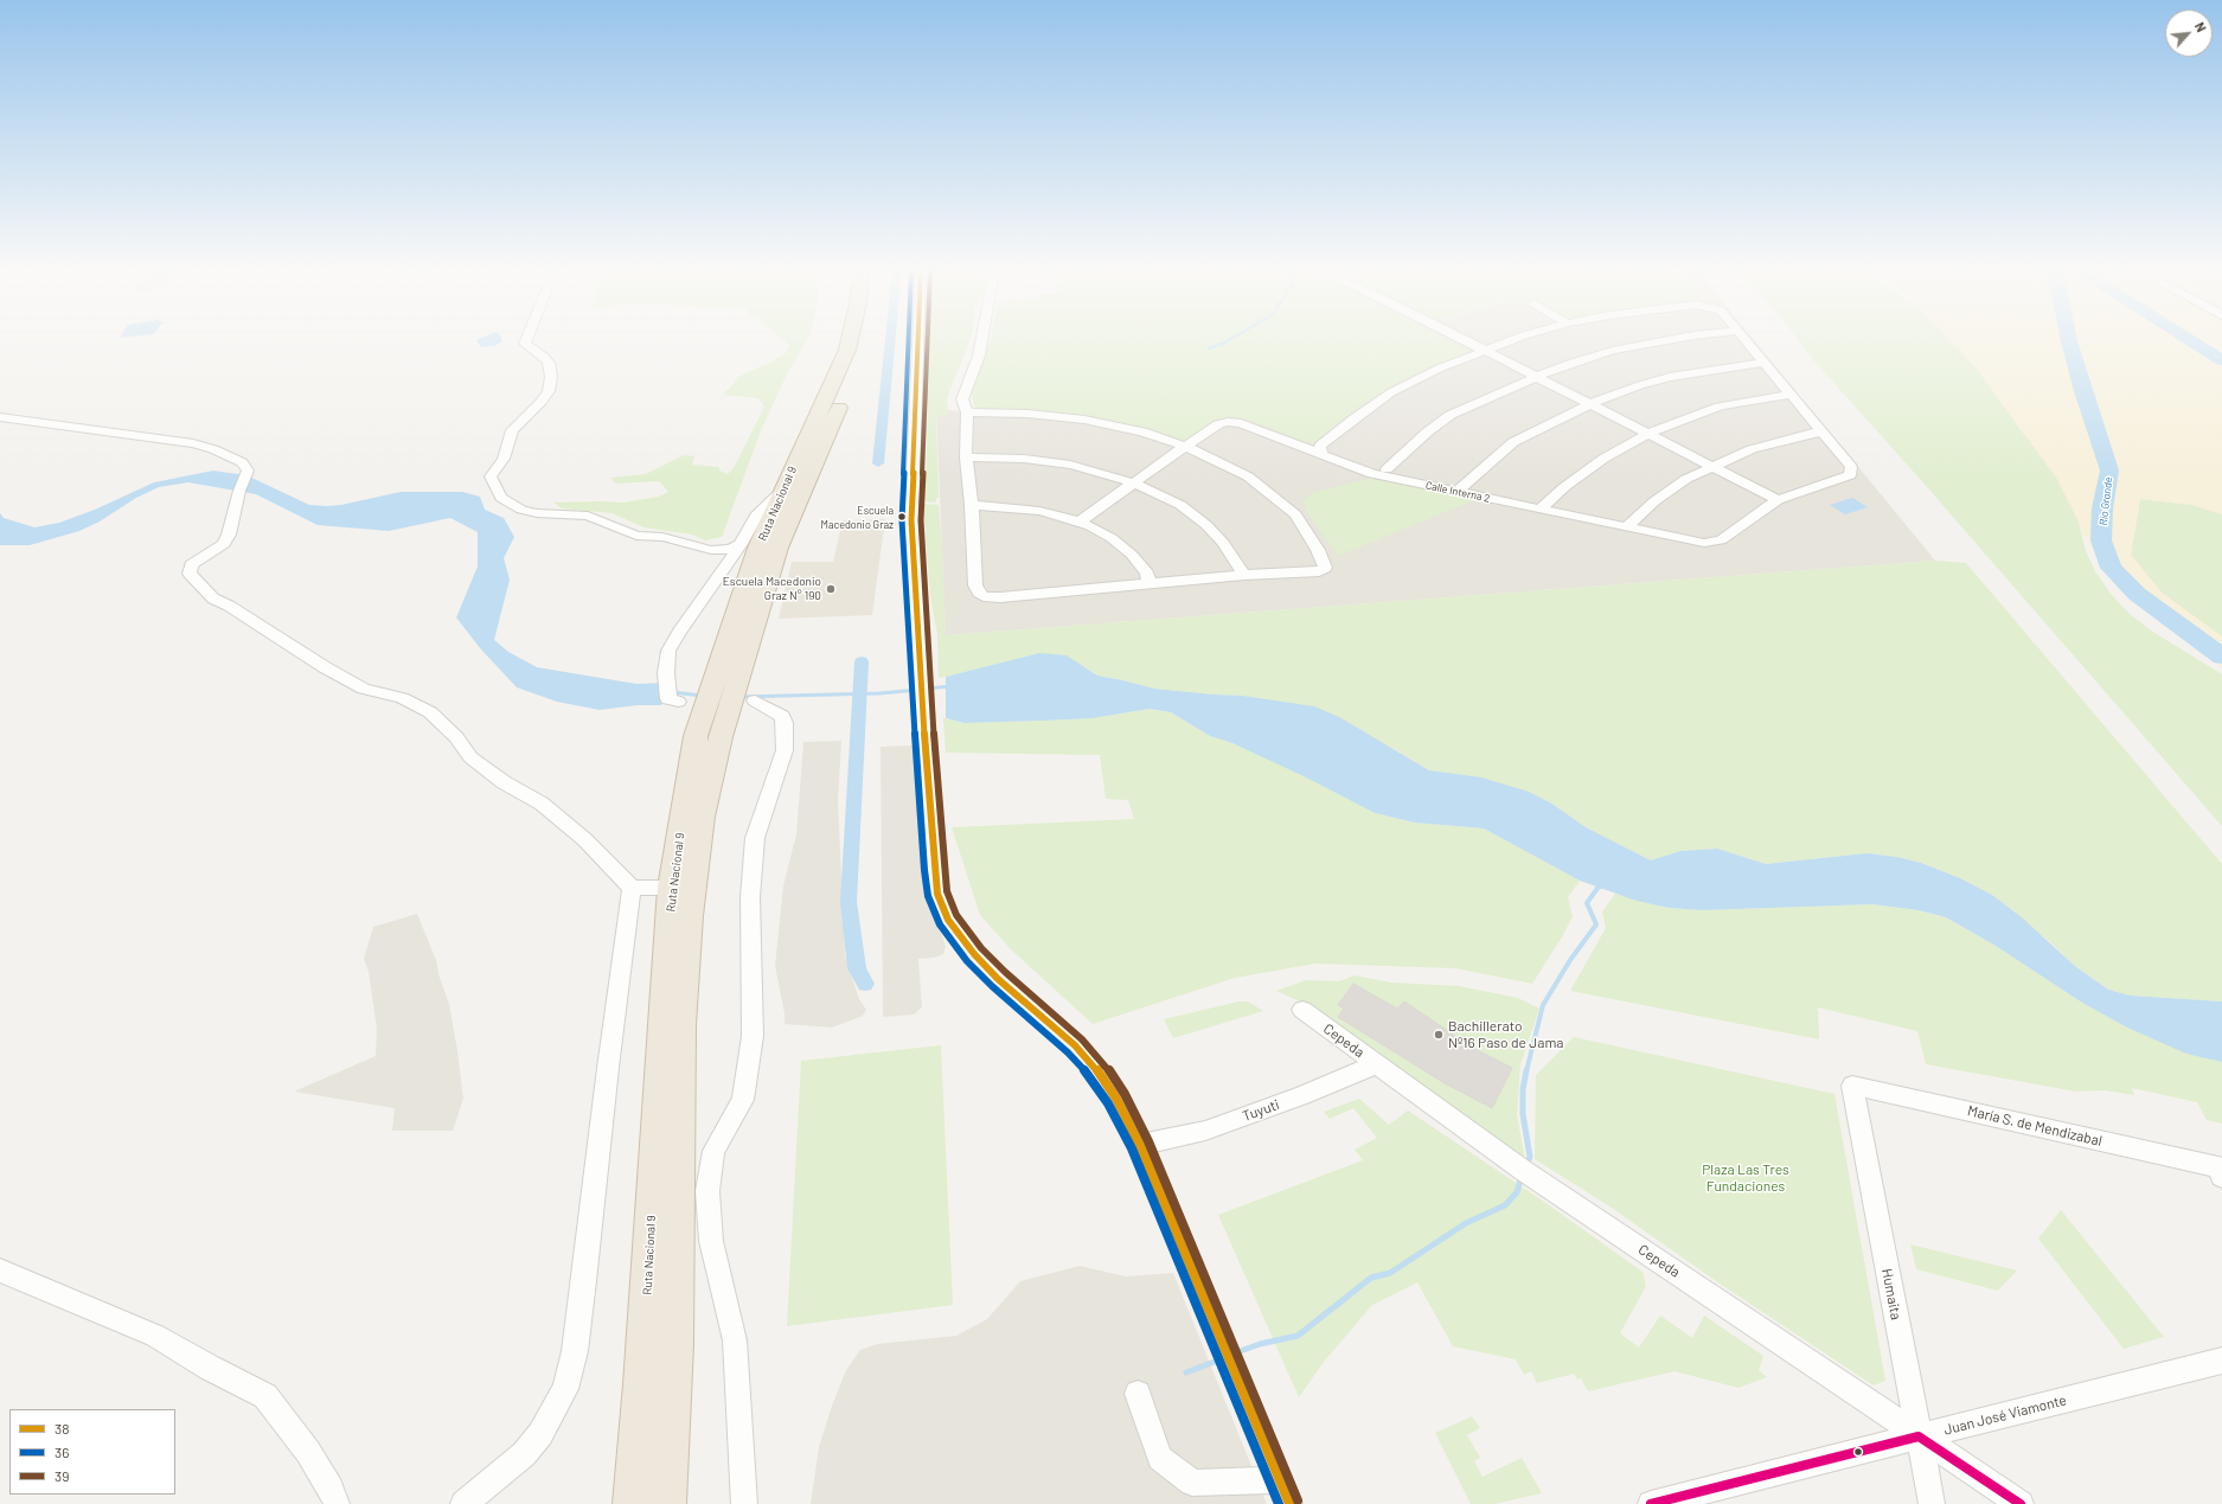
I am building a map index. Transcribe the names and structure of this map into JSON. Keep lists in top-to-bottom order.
{
  "streets": {
    "highway": ["Ruta Nacional 9"],
    "street": [
      "Calle Interna 2",
      "Cepeda",
      "Tuyuti",
      "María S. de Mendizabal",
      "Humaita",
      "Juan José Viamonte"
    ]
  },
  "crossings": [
    ["Cepeda", "Tuyuti"],
    ["Cepeda", "Humaita"],
    ["Cepeda", "Juan José Viamonte"],
    ["María S. de Mendizabal", "Humaita"],
    ["Humaita", "Juan José Viamonte"]
  ],
  "water": ["Río Grande"],
  "parks": ["Plaza Las Tres Fundaciones"],
  "places": ["Escuela Macedonio Graz", "Escuela Macedonio Graz N° 190", "Bachillerato Nº16 Paso de Jama"],
  "lines": ["transit line 38", "transit line 36", "transit line 39"],
  "legend": ["38", "36", "39"],
  "north": "top right"
}
